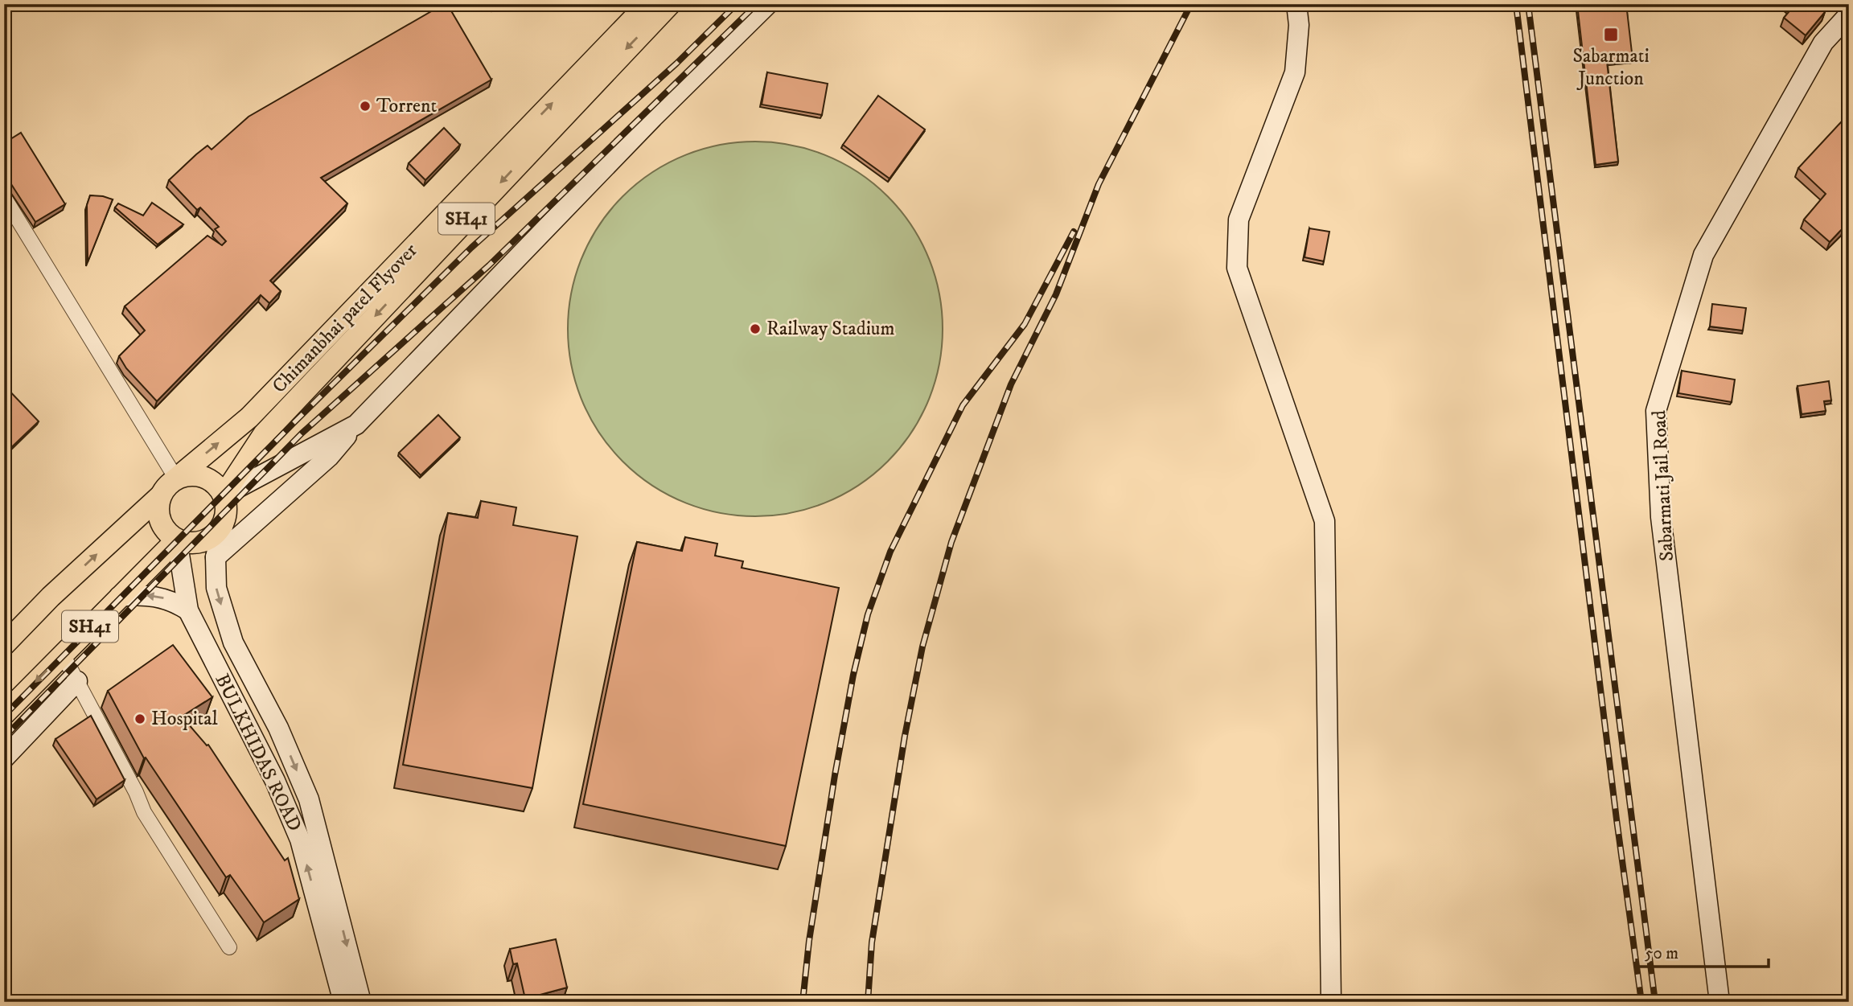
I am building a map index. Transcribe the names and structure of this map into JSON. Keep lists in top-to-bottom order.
{
  "streets": {
    "main road": ["SH41", "Chimanbhai patel Flyover"],
    "street": ["Sabarmati Jail Road", "BULKHIDAS ROAD"]
  },
  "crossings": [
    ["SH41", "Chimanbhai patel Flyover"],
    ["SH41", "BULKHIDAS ROAD"],
    ["Chimanbhai patel Flyover", "BULKHIDAS ROAD"]
  ],
  "places": {
    "transit": ["Sabarmati Junction"],
    "other": ["Torrent", "Railway Stadium", "Hospital"]
  },
  "scale_bar": "50 m"
}
